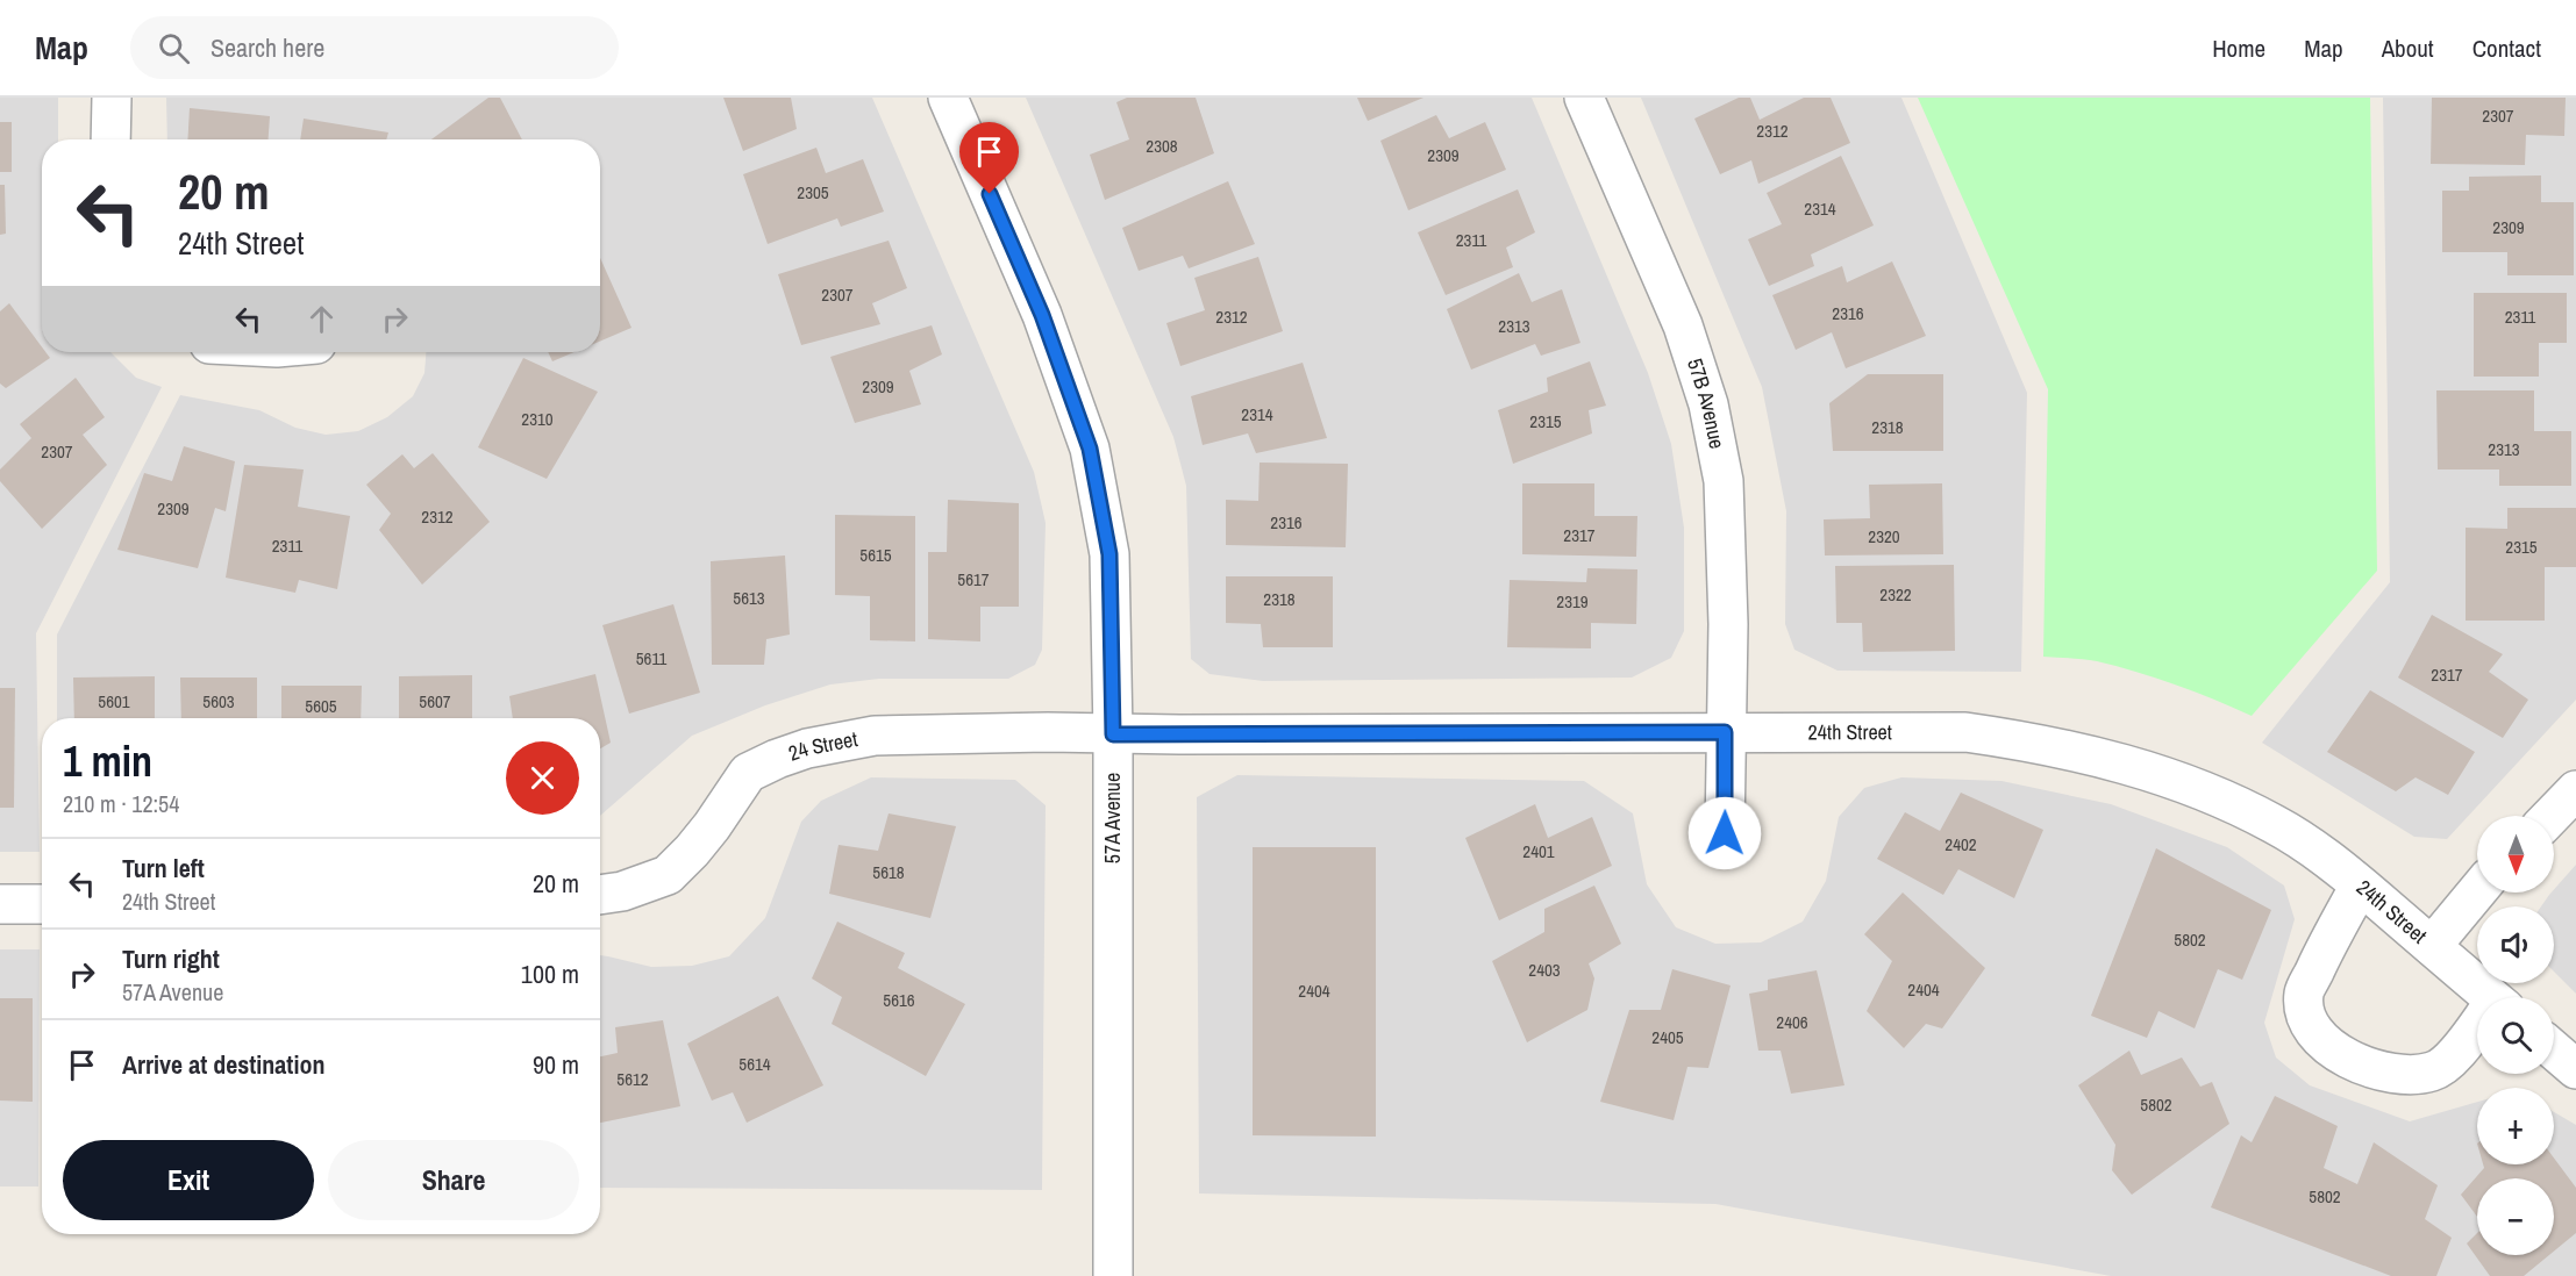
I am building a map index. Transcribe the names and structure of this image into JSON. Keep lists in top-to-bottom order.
{
  "streets": {
    "street": [
      "57B Avenue",
      "24th Street",
      "24 Street",
      "57A Avenue"
    ]
  },
  "crossings": [
    ["57B Avenue", "24th Street"],
    ["24th Street", "24 Street"],
    ["24th Street", "57A Avenue"],
    ["24 Street", "57A Avenue"]
  ],
  "house_numbers": [
    "2307",
    "2312",
    "2308",
    "2309",
    "2305",
    "2314",
    "2309",
    "2311",
    "2307",
    "2316",
    "2312",
    "2311",
    "2313",
    "2309",
    "2314",
    "2310",
    "2315",
    "2318",
    "2313",
    "2307",
    "2309",
    "2312",
    "2316",
    "2317",
    "2320",
    "2311",
    "2315",
    "5615",
    "5617",
    "2322",
    "5613",
    "2318",
    "2319",
    "5611",
    "2317",
    "5601",
    "5603",
    "5607",
    "5605",
    "2402",
    "2401",
    "5618",
    "5802",
    "2403",
    "2404",
    "2404",
    "5616",
    "2406",
    "2405",
    "5614",
    "5612",
    "5802",
    "5802"
  ],
  "north": "bottom",
  "page": {
    "header": "Map",
    "search": "Search here",
    "nav": [
      "Home",
      "Map",
      "About",
      "Contact"
    ],
    "turn": ["20 m", "24th Street"],
    "heading": ["1 min", "210 m · 12:54"],
    "map_buttons": ["+", "−"],
    "list": [
      {
        "name": "Turn left",
        "note": "24th Street",
        "value": "20 m"
      },
      {
        "name": "Turn right",
        "note": "57A Avenue",
        "value": "100 m"
      },
      {
        "name": "Arrive at destination",
        "value": "90 m"
      }
    ],
    "buttons": ["Exit", "Share"]
  }
}
